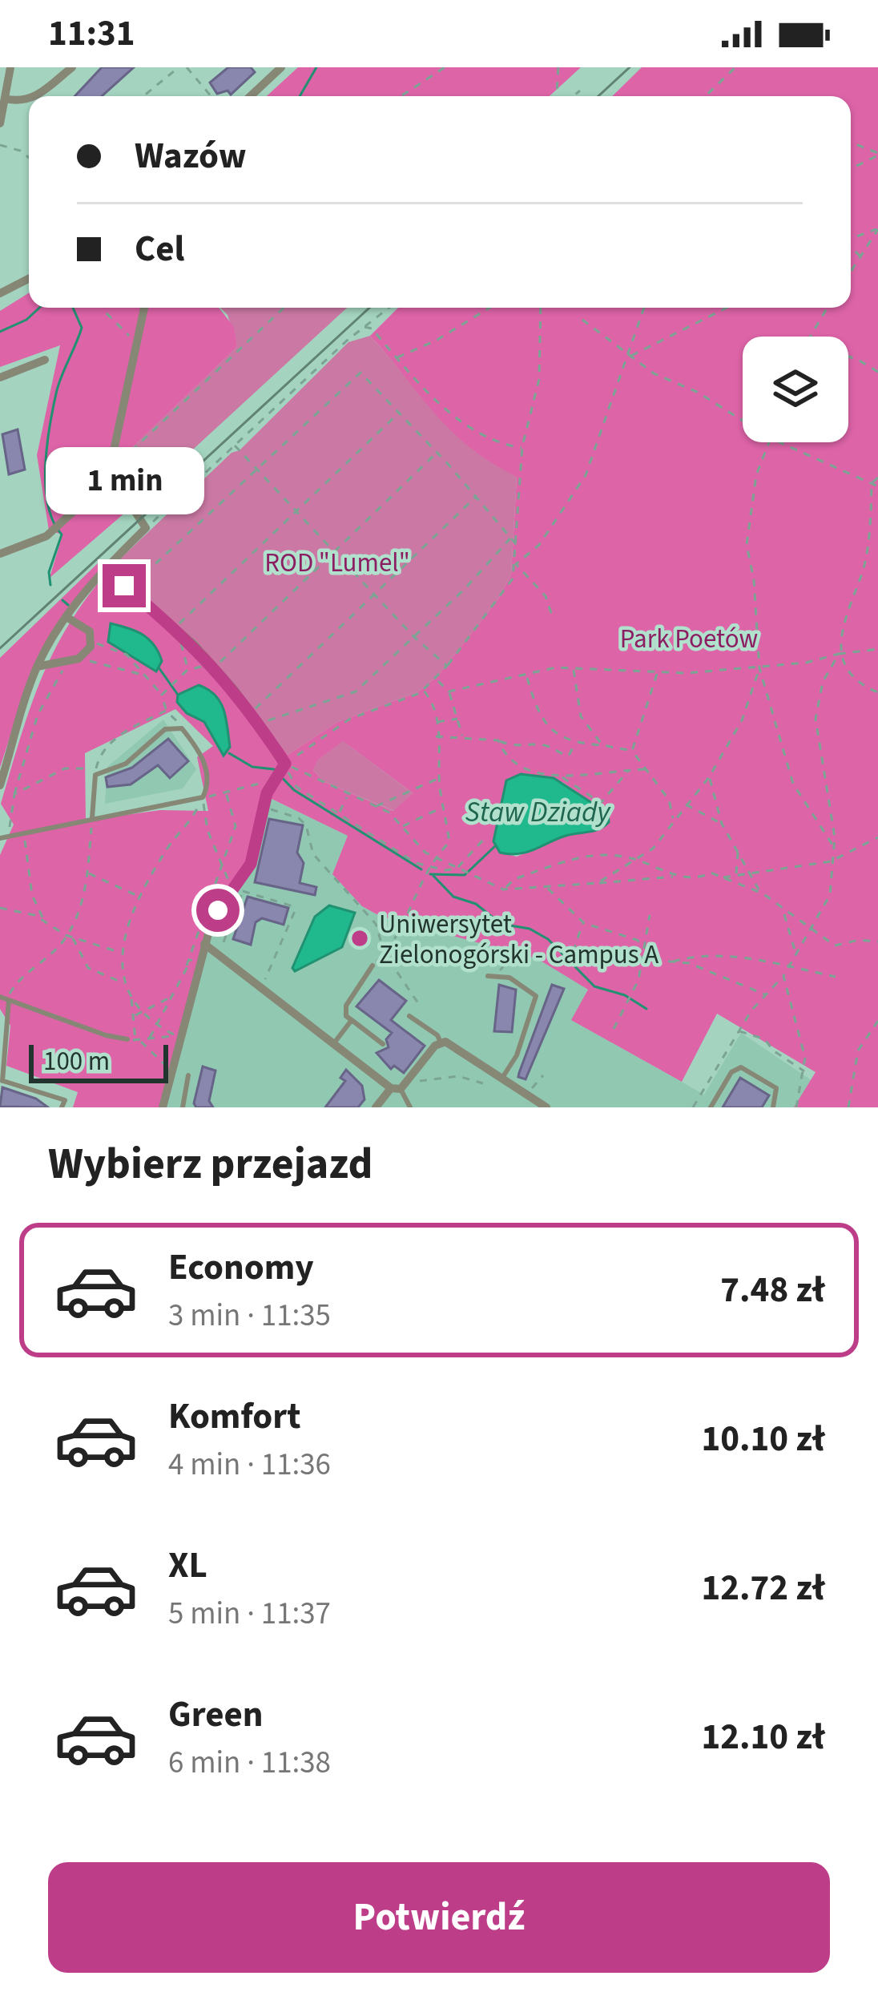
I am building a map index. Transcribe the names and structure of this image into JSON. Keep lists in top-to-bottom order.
{
  "water": ["Staw Dziady"],
  "parks": ["ROD \"Lumel\"", "Park Poetów"],
  "places": ["Uniwersytet Zielonogórski - Campus A"],
  "scale_bar": "100 m",
  "page": {
    "status": "11:31",
    "banner": ["Wazów", "Cel"],
    "bubble": "1 min",
    "scale": "100 m",
    "heading": "Wybierz przejazd",
    "list": [
      {
        "name": "Economy",
        "note": "3 min · 11:35",
        "value": "7.48 zł"
      },
      {
        "name": "Komfort",
        "note": "4 min · 11:36",
        "value": "10.10 zł"
      },
      {
        "name": "XL",
        "note": "5 min · 11:37",
        "value": "12.72 zł"
      },
      {
        "name": "Green",
        "note": "6 min · 11:38",
        "value": "12.10 zł"
      }
    ],
    "buttons": "Potwierdź"
  }
}
